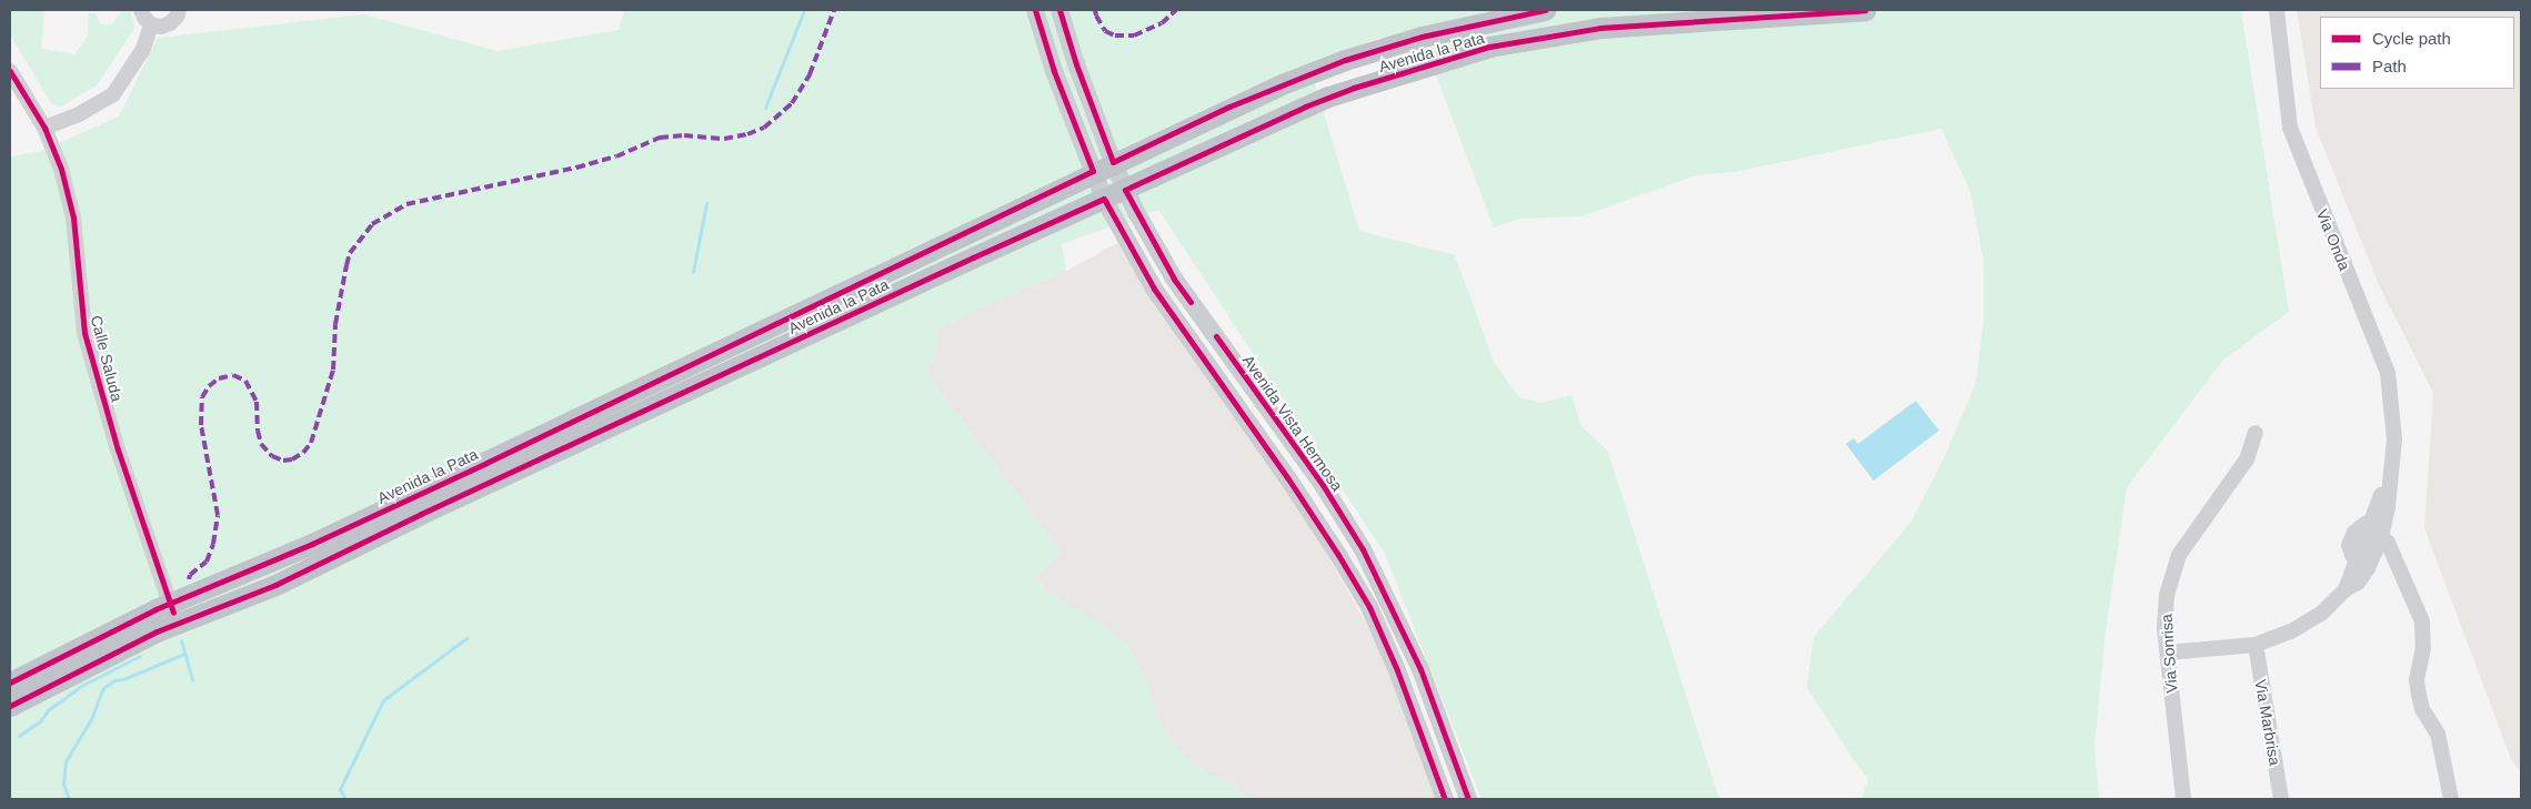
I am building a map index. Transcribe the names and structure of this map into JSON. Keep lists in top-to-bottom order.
{
  "streets": {
    "highway": ["Avenida la Pata"],
    "main road": ["Avenida Vista Hermosa"],
    "street": [
      "Via Onda",
      "Calle Saluda",
      "Via Sonrisa",
      "Via Marbrisa"
    ]
  },
  "crossings": [
    ["Avenida la Pata", "Calle Saluda"],
    ["Avenida la Pata", "Avenida Vista Hermosa"],
    ["Via Onda", "Via Sonrisa"],
    ["Via Onda", "Via Marbrisa"]
  ],
  "legend": ["Cycle path", "Path"]
}
